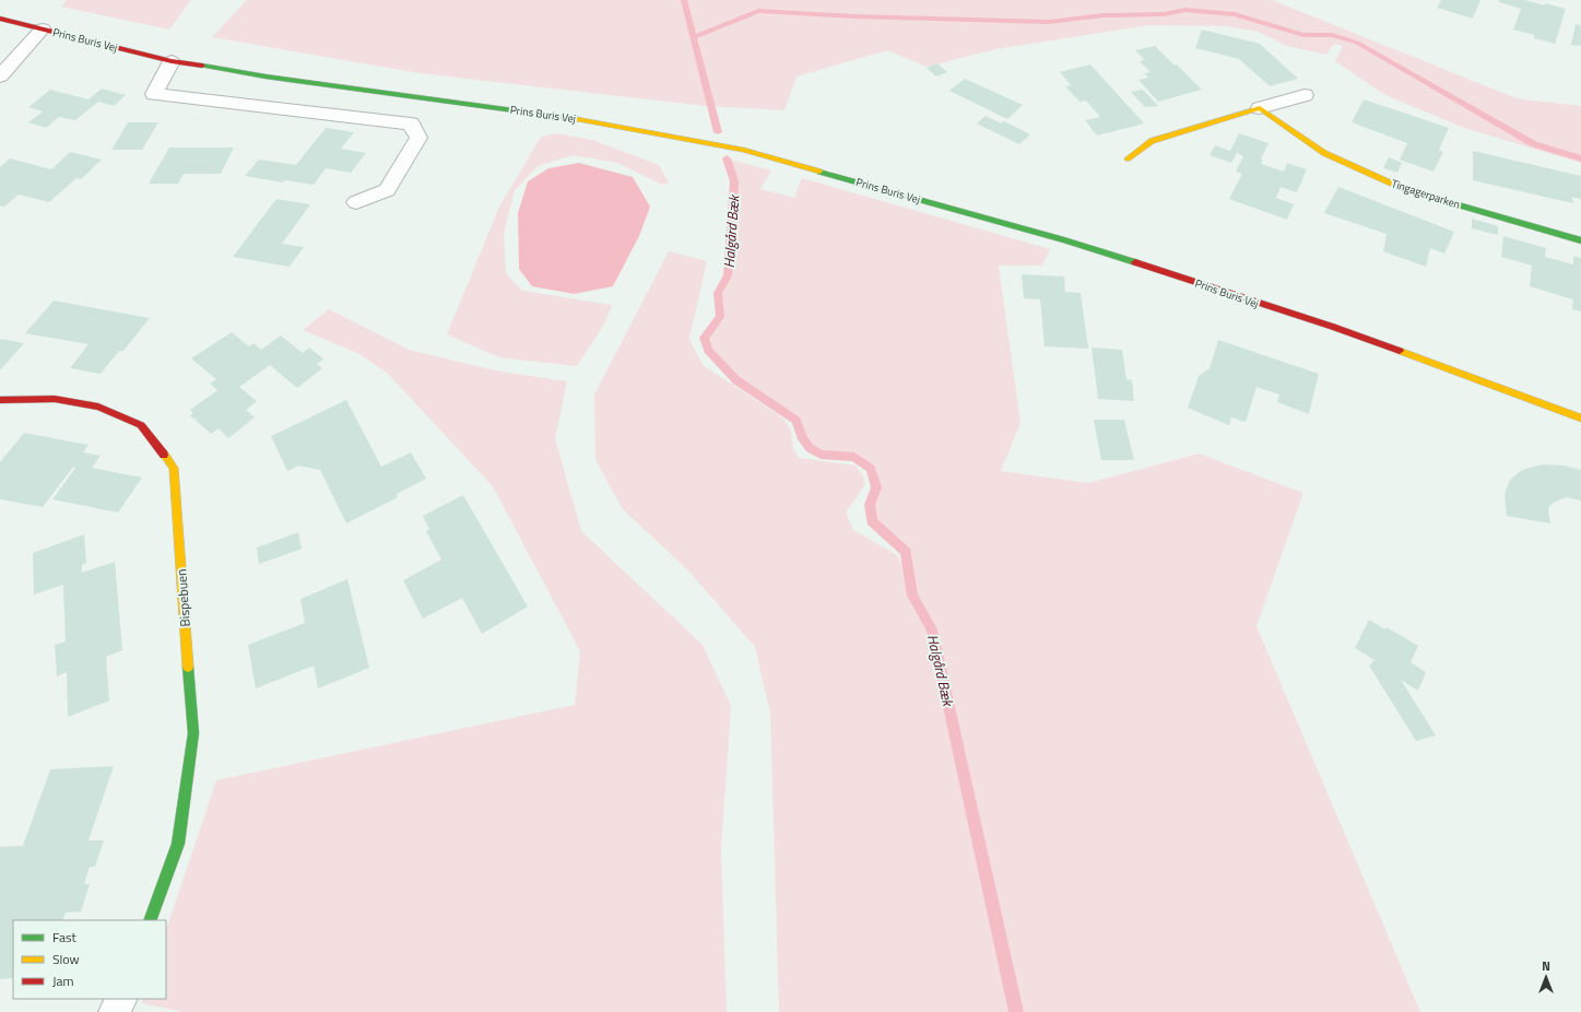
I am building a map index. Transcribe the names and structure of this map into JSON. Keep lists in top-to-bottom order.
{
  "streets": {
    "street": ["Prins Buris Vej", "Tingagerparken", "Bispebuen"]
  },
  "water": ["Halgård Bæk"],
  "legend": ["Fast", "Slow", "Jam"],
  "north": "top"
}
